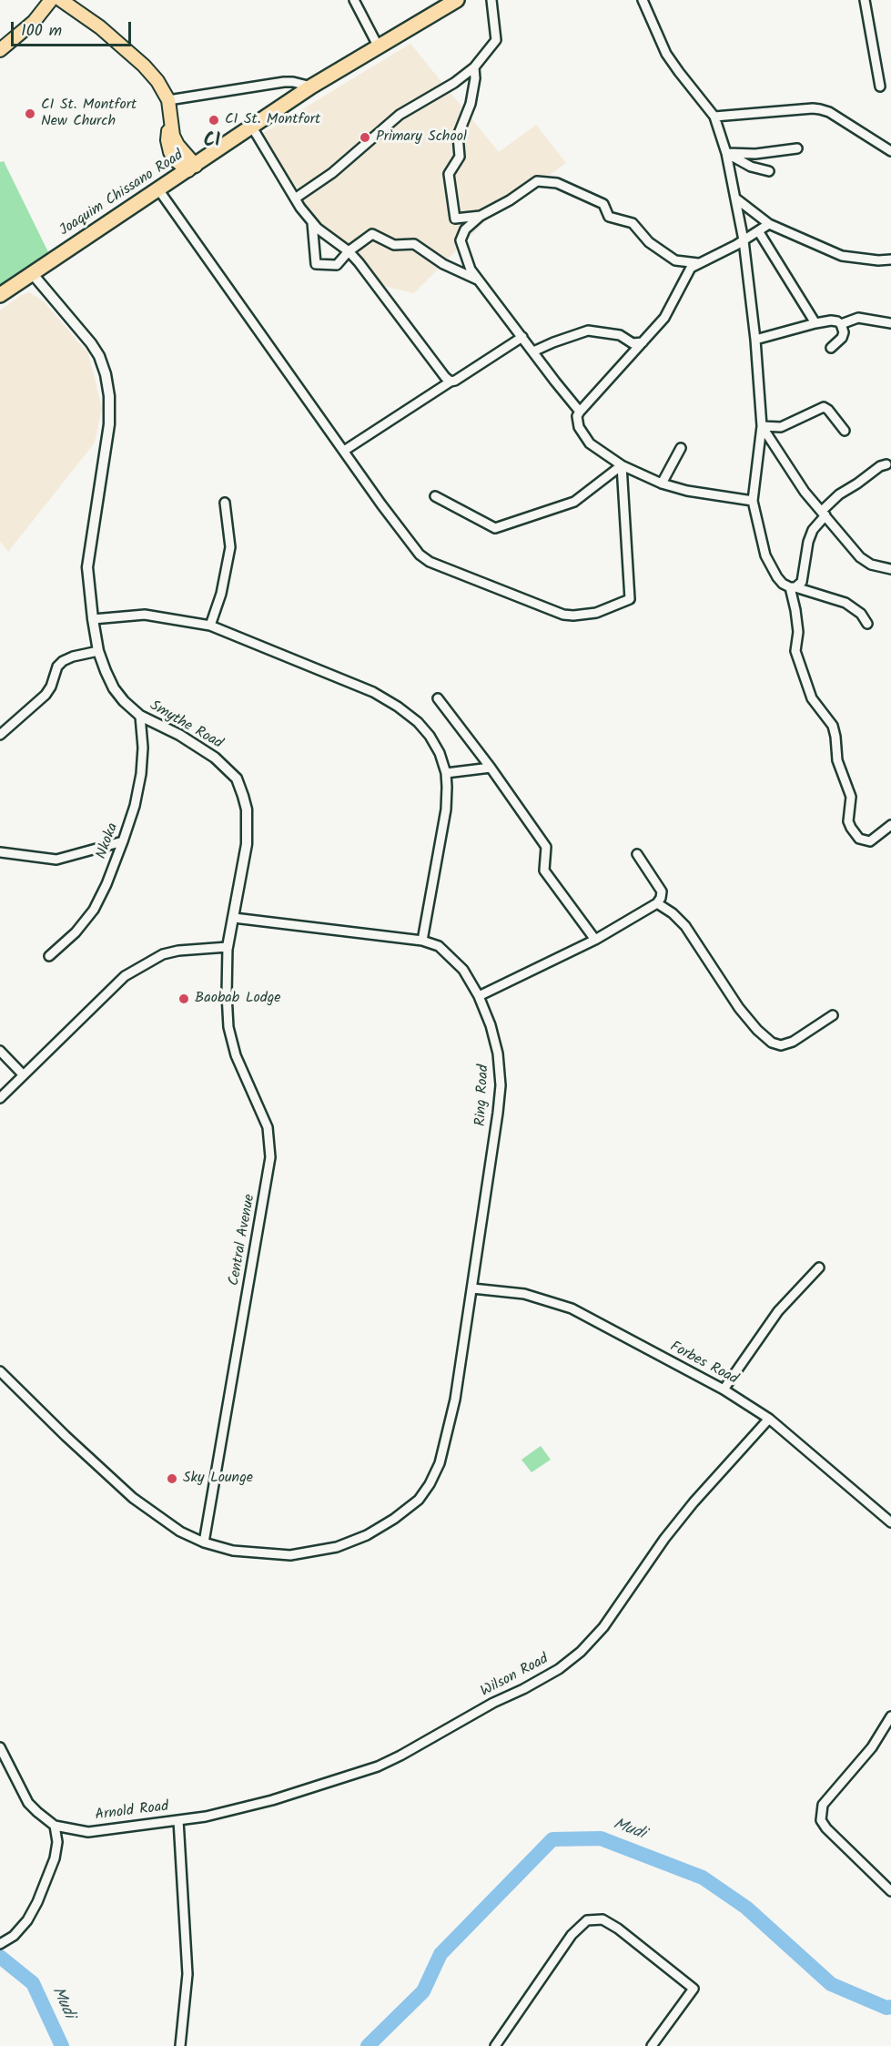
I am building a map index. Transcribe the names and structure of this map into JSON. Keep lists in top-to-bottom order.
{
  "streets": {
    "highway": ["Joaquim Chissano Road"],
    "street": [
      "Smythe Road",
      "Nkoka",
      "Ring Road",
      "Central Avenue",
      "Forbes Road",
      "Wilson Road",
      "Arnold Road"
    ]
  },
  "crossings": [
    ["Joaquim Chissano Road", "Smythe Road"],
    ["Smythe Road", "Nkoka"],
    ["Smythe Road", "Ring Road"],
    ["Smythe Road", "Central Avenue"],
    ["Ring Road", "Central Avenue"],
    ["Ring Road", "Forbes Road"],
    ["Forbes Road", "Wilson Road"],
    ["Wilson Road", "Arnold Road"]
  ],
  "districts": ["CI"],
  "water": ["Mudi"],
  "places": [
    "CI St. Montfort New Church",
    "CI St. Montfort",
    "Primary School",
    "Baobab Lodge",
    "Sky Lounge"
  ],
  "scale_bar": "100 m"
}
